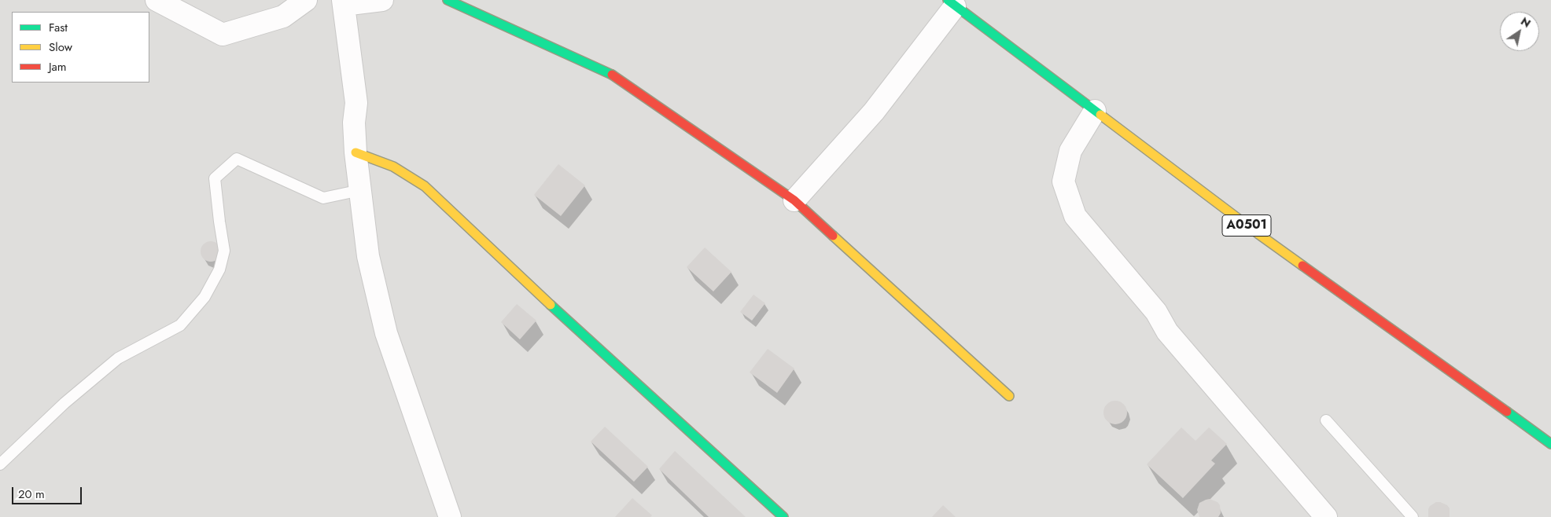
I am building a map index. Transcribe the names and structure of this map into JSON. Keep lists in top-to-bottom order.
{
  "streets": {
    "main road": ["A0501"]
  },
  "legend": ["Fast", "Slow", "Jam"],
  "scale_bar": "20 m",
  "north": "top right"
}
